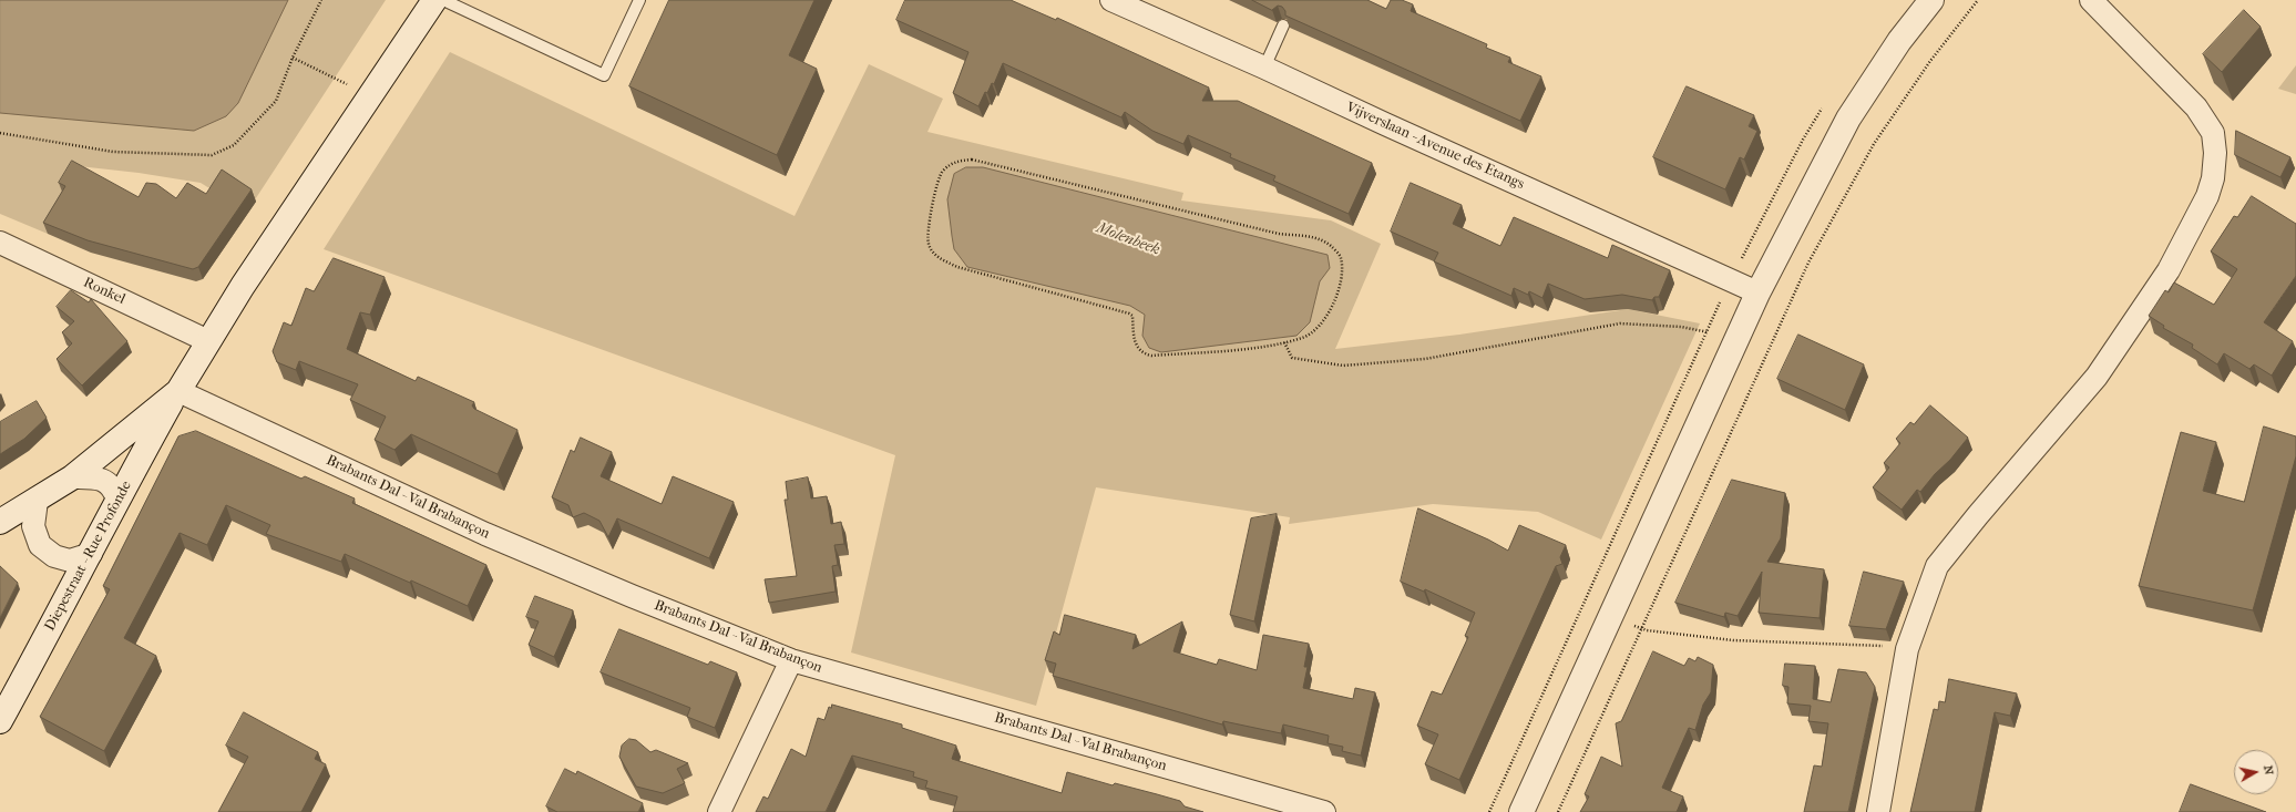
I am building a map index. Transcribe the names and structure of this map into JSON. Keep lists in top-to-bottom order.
{
  "streets": {
    "main road": ["Diepestraat - Rue Profonde"],
    "street": ["Vijverslaan - Avenue des Etangs", "Ronkel", "Brabants Dal - Val Brabançon"]
  },
  "crossings": [
    ["Ronkel", "Diepestraat - Rue Profonde"],
    ["Brabants Dal - Val Brabançon", "Diepestraat - Rue Profonde"]
  ],
  "water": ["Molenbeek"],
  "north": "right"
}
